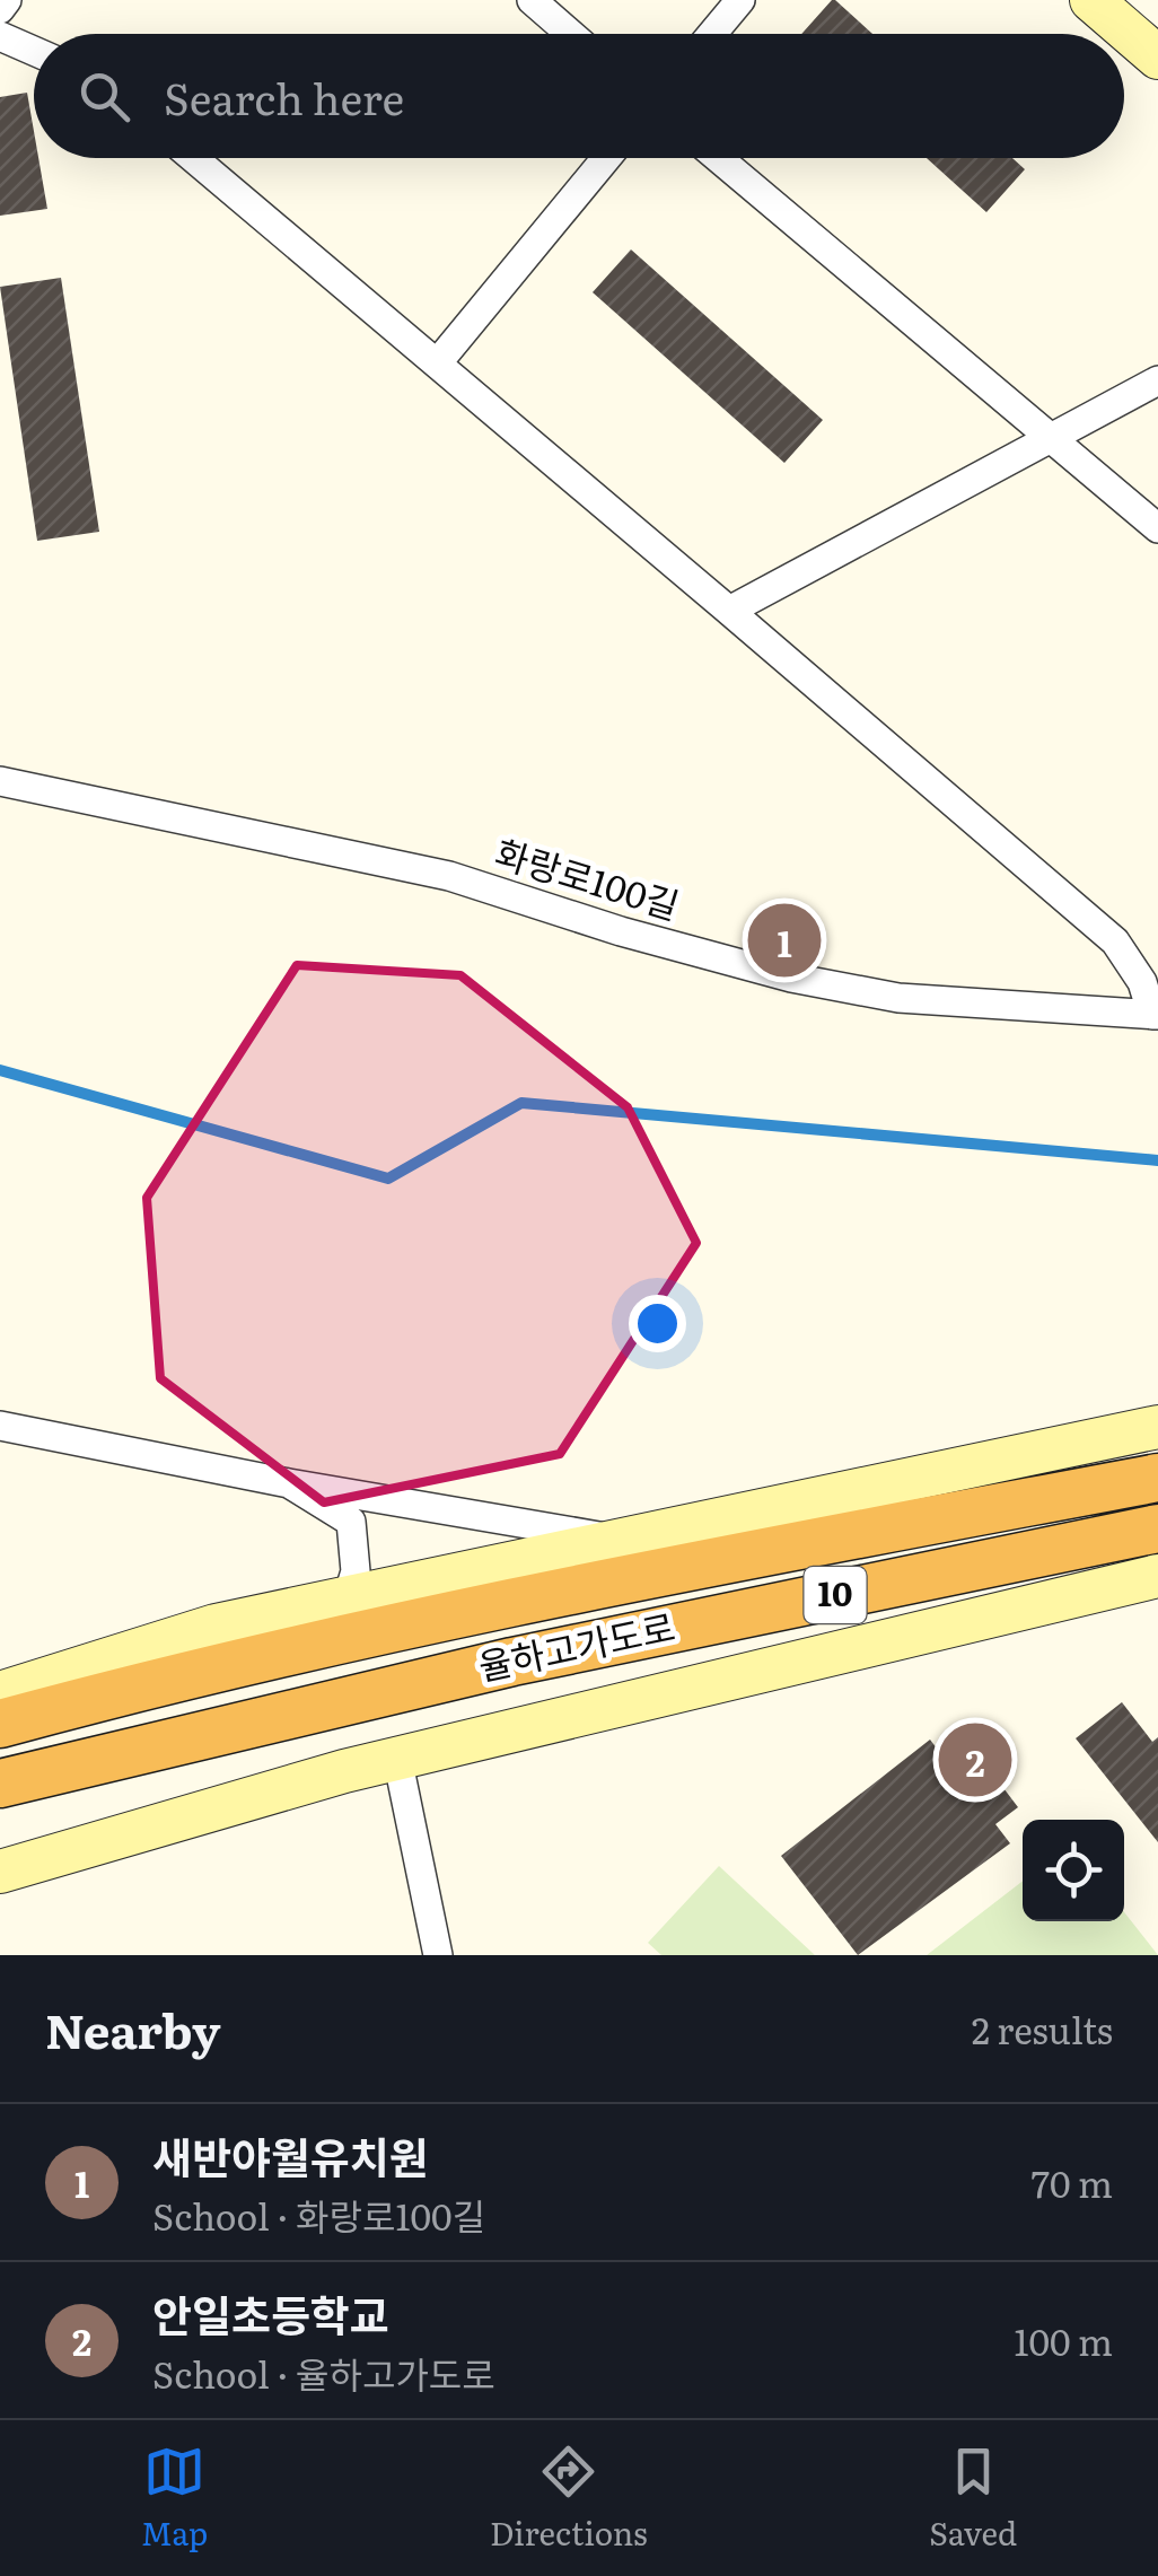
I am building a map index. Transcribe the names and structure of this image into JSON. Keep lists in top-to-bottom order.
{
  "streets": {
    "highway": ["10", "율하고가도로"],
    "street": ["화랑로100길"]
  },
  "page": {
    "search": "Search here",
    "pins": ["1", "2"],
    "heading": ["Nearby", "2 results"],
    "list": [
      {
        "mark": "1",
        "name": "새반야월유치원",
        "note": "School · 화랑로100길",
        "value": "70 m"
      },
      {
        "mark": "2",
        "name": "안일초등학교",
        "note": "School · 율하고가도로",
        "value": "100 m"
      }
    ],
    "nav": ["Map", "Directions", "Saved"]
  }
}
